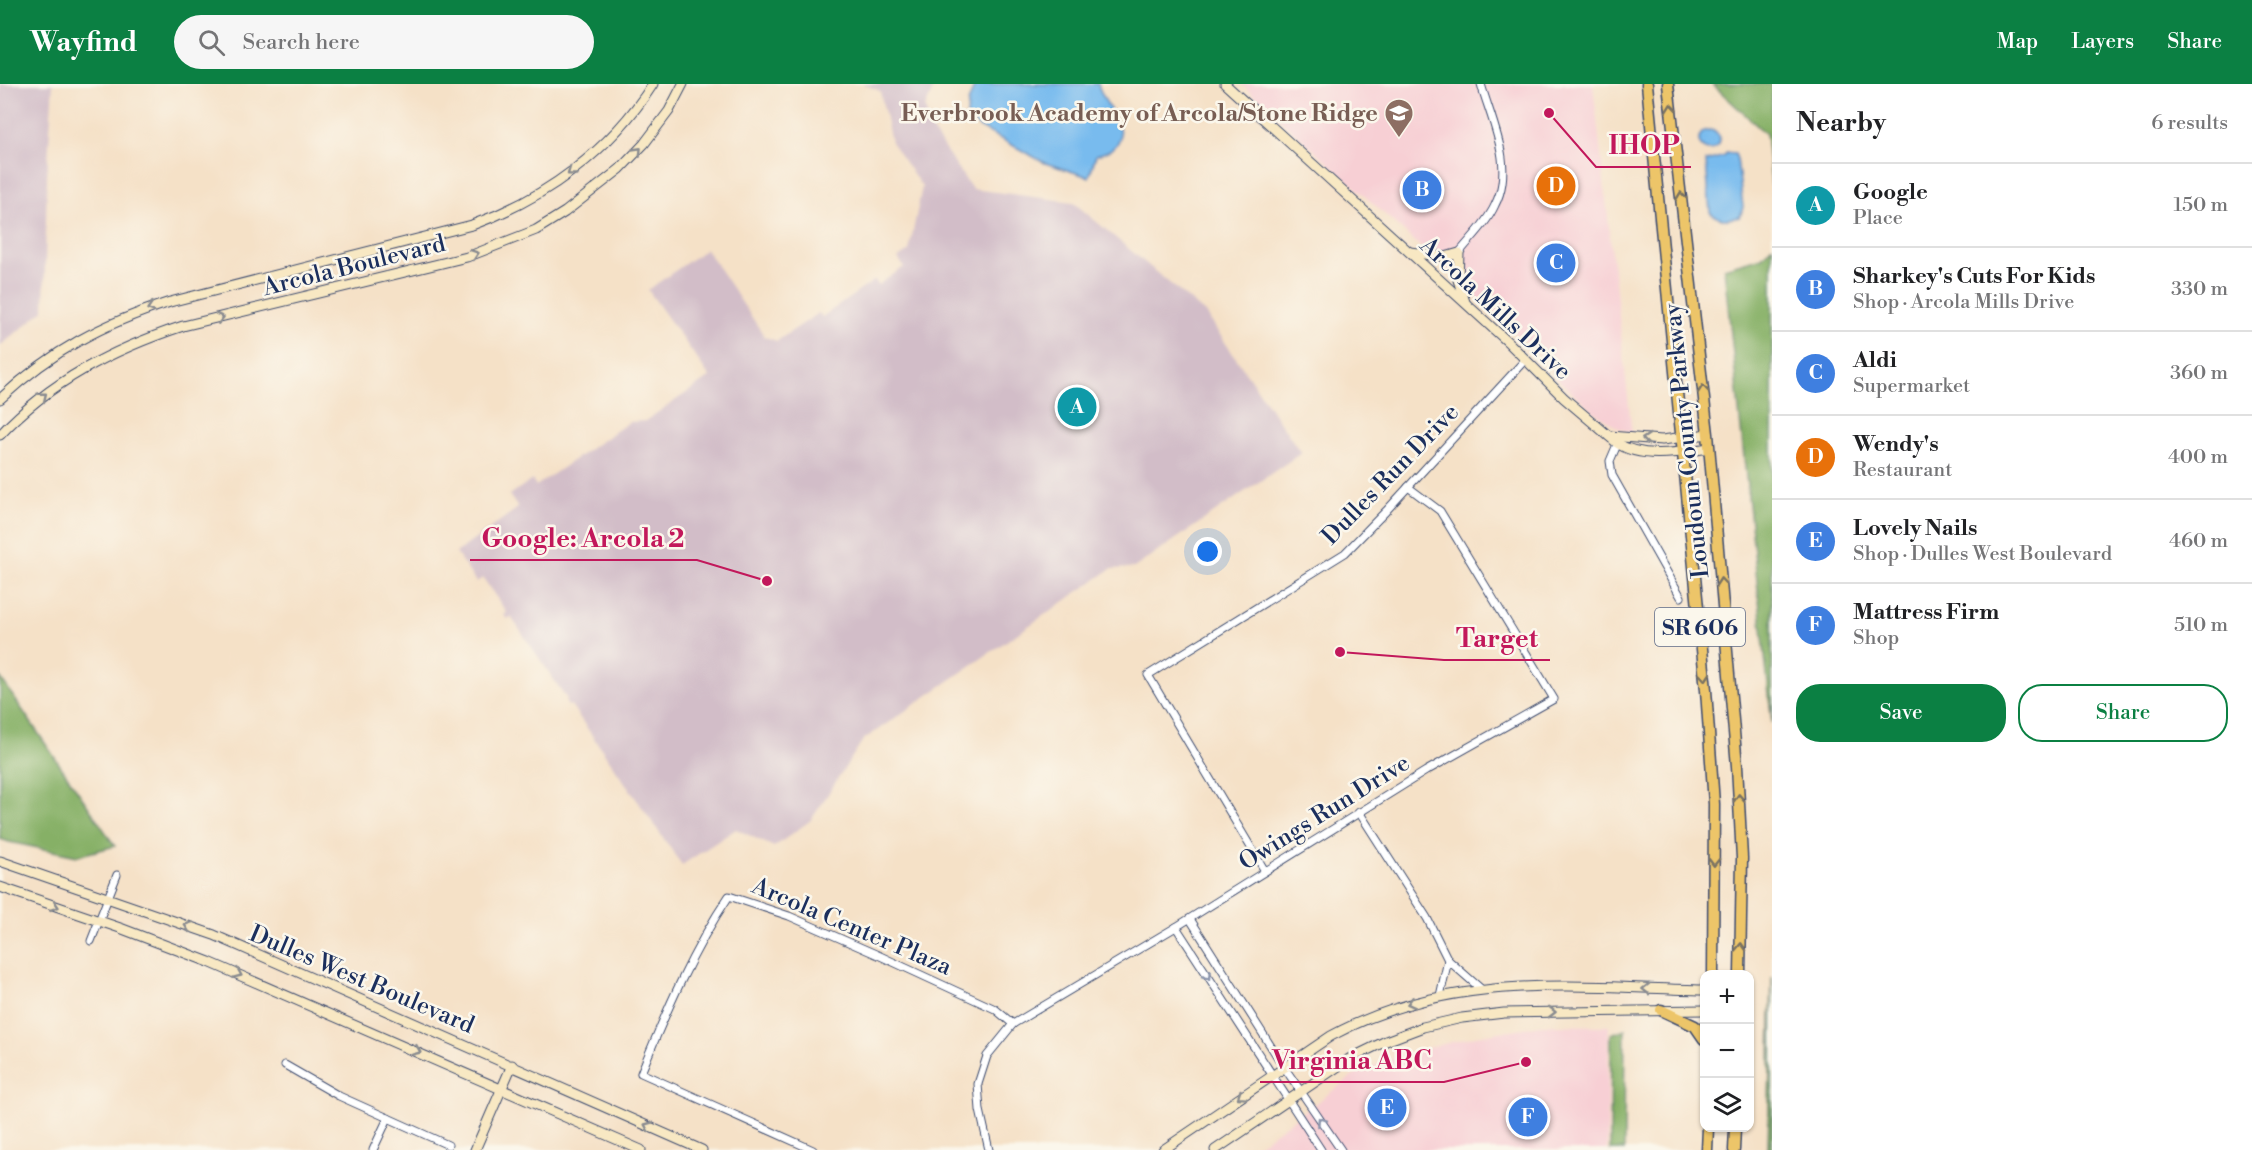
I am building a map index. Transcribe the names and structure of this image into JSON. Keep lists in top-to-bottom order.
{
  "streets": {
    "main road": ["Loudoun County Parkway", "SR 606"],
    "street": [
      "Arcola Boulevard",
      "Arcola Mills Drive",
      "Dulles Run Drive",
      "Owings Run Drive",
      "Arcola Center Plaza",
      "Dulles West Boulevard"
    ]
  },
  "crossings": [
    ["Arcola Mills Drive", "Loudoun County Parkway"],
    ["Arcola Mills Drive", "Dulles Run Drive"],
    ["Dulles Run Drive", "Owings Run Drive"],
    ["Owings Run Drive", "Arcola Center Plaza"]
  ],
  "places": {
    "other": [
      "IHOP",
      "Google: Arcola 2",
      "Target",
      "Virginia ABC"
    ],
    "school or university": ["Everbrook Academy of Arcola/Stone Ridge"]
  },
  "page": {
    "header": "Wayfind",
    "search": "Search here",
    "nav": ["Map", "Layers", "Share"],
    "heading": ["Nearby", "6 results"],
    "list": [
      {
        "mark": "A",
        "name": "Google",
        "note": "Place",
        "value": "150 m"
      },
      {
        "mark": "B",
        "name": "Sharkey's Cuts For Kids",
        "note": "Shop · Arcola Mills Drive",
        "value": "330 m"
      },
      {
        "mark": "C",
        "name": "Aldi",
        "note": "Supermarket",
        "value": "360 m"
      },
      {
        "mark": "D",
        "name": "Wendy's",
        "note": "Restaurant",
        "value": "400 m"
      },
      {
        "mark": "E",
        "name": "Lovely Nails",
        "note": "Shop · Dulles West Boulevard",
        "value": "460 m"
      },
      {
        "mark": "F",
        "name": "Mattress Firm",
        "note": "Shop",
        "value": "510 m"
      }
    ],
    "pins": [
      "D",
      "B",
      "C",
      "A",
      "E",
      "F"
    ],
    "buttons": ["Save", "Share"],
    "map_buttons": ["+", "−"]
  }
}
